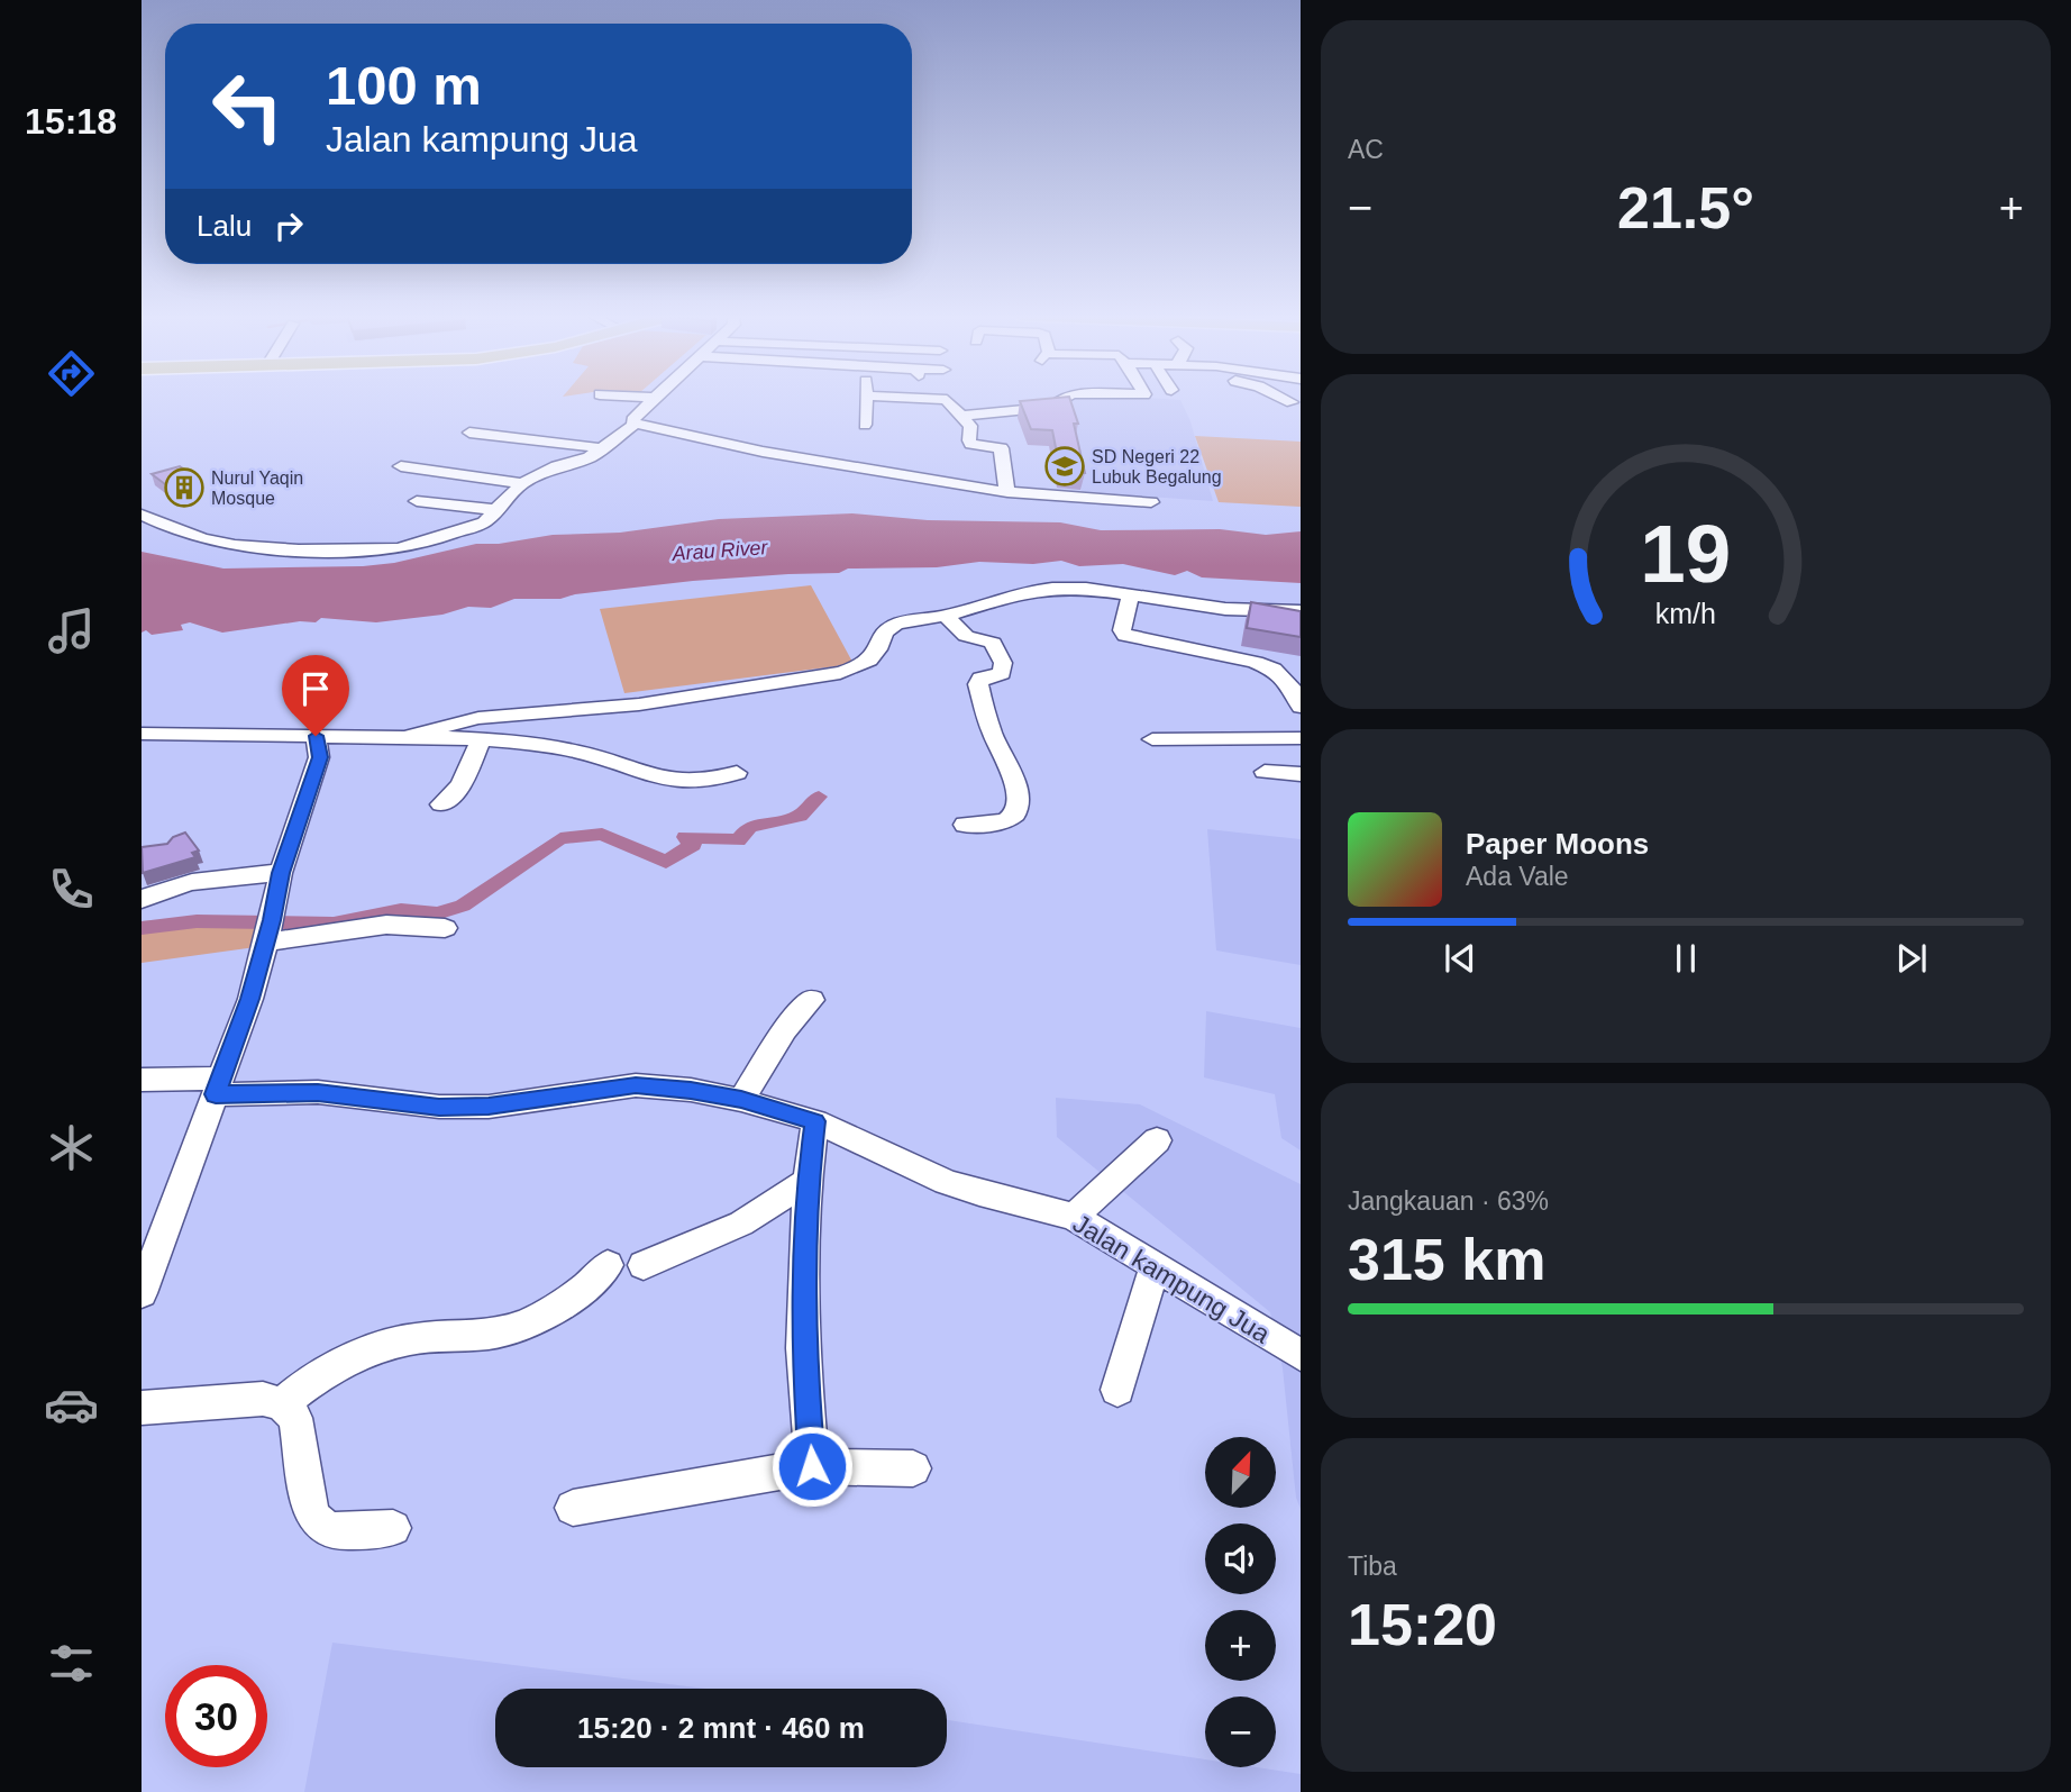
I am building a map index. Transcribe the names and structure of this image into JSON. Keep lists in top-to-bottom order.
{
  "streets": {
    "street": ["Jalan kampung Jua"]
  },
  "water": ["Arau River"],
  "places": {
    "school or university": ["SD Negeri 22 Lubuk Begalung"],
    "building": ["Nurul Yaqin Mosque"]
  },
  "north": "top right",
  "page": {
    "tabs": "15:18",
    "tile": [
      "AC",
      ["Jangkauan · 63%", "315 km"],
      ["Tiba", "15:20"]
    ],
    "turn": ["100 m", "Jalan kampung Jua"],
    "heat": ["−", "21.5°", "+"],
    "then": "Lalu",
    "song": ["Paper Moons", "Ada Vale"],
    "map_buttons": ["+", "−"],
    "limit": "30",
    "trip": "15:20 · 2 mnt · 460 m",
    "gauge": ["19", "km/h"]
  }
}
